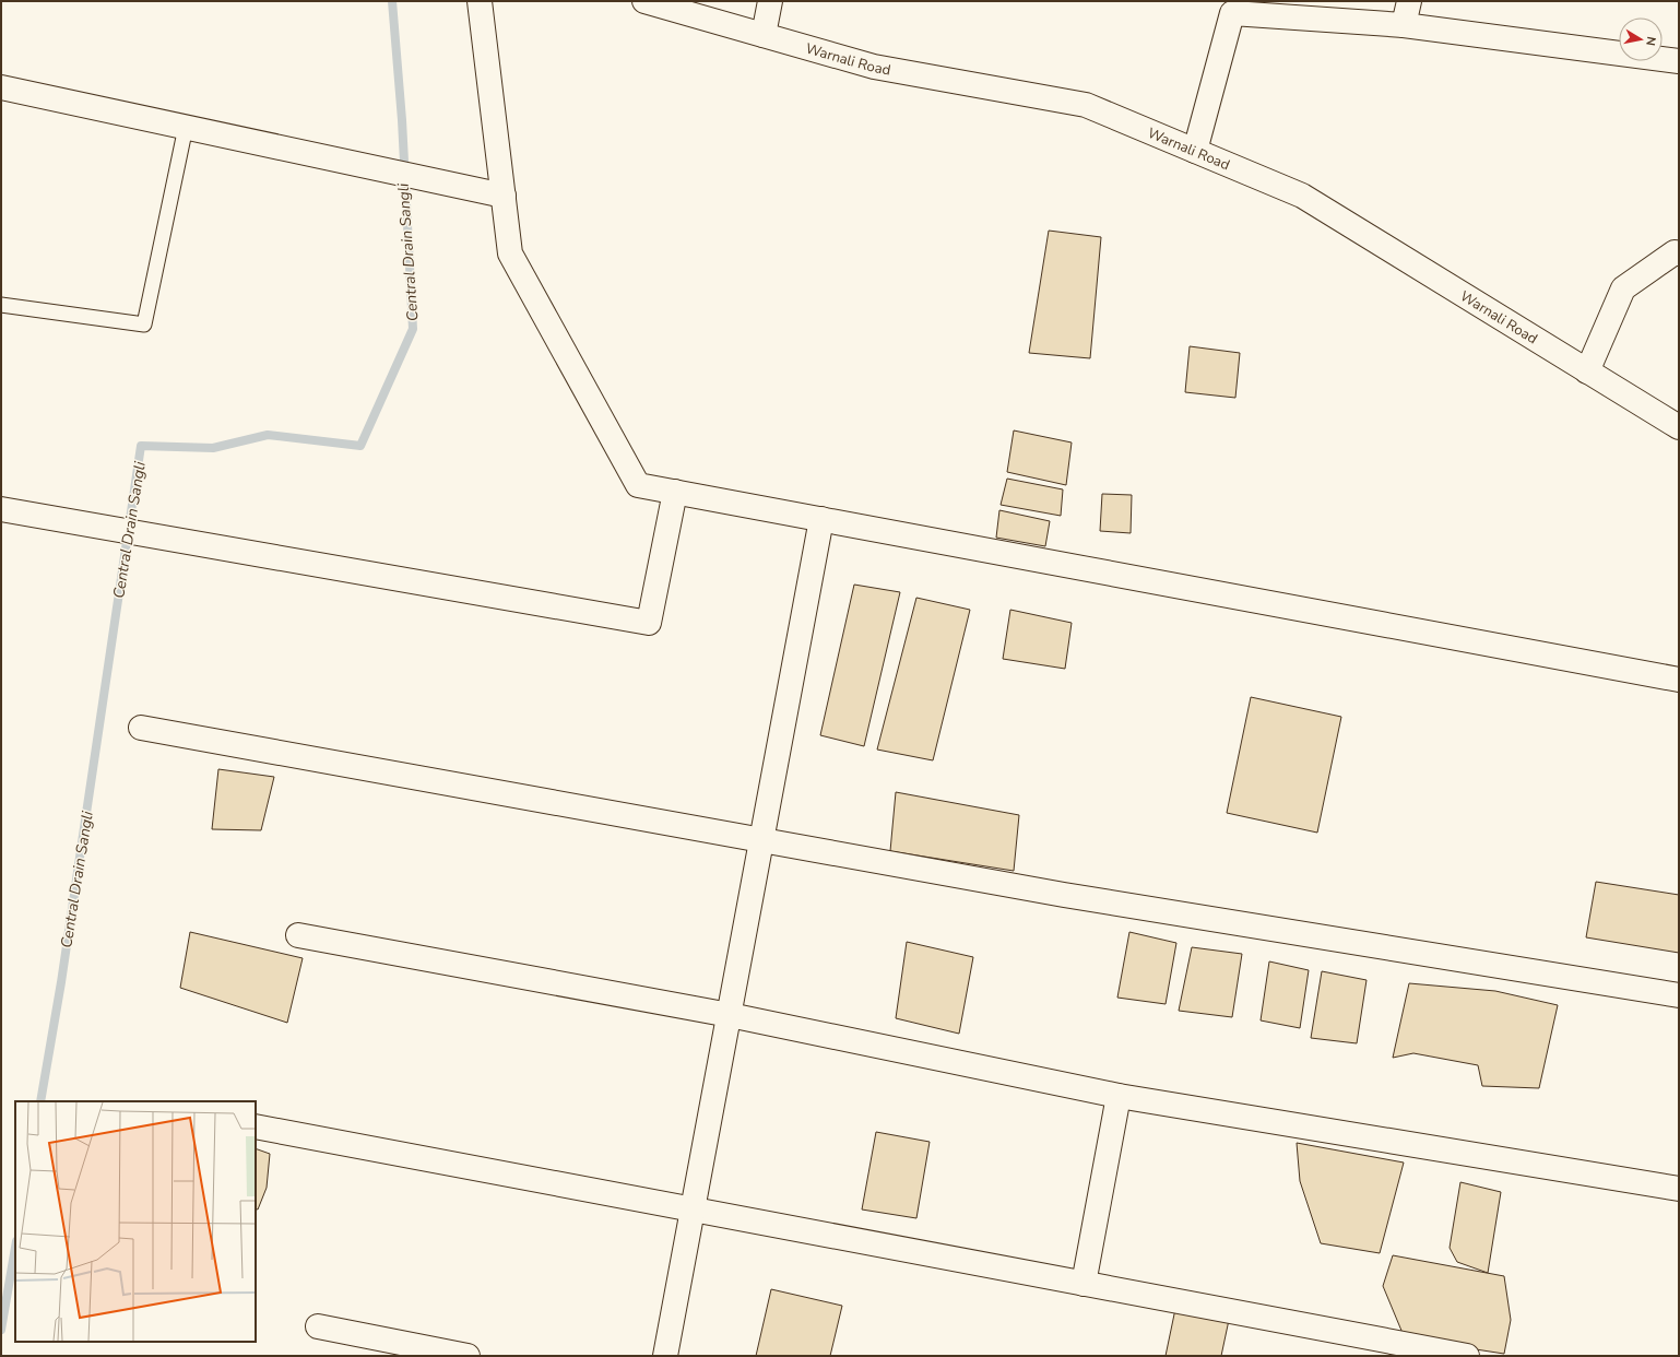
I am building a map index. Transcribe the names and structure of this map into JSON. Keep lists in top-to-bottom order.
{
  "streets": {
    "street": ["Warnali Road"]
  },
  "water": ["Central Drain Sangli"],
  "north": "right"
}
